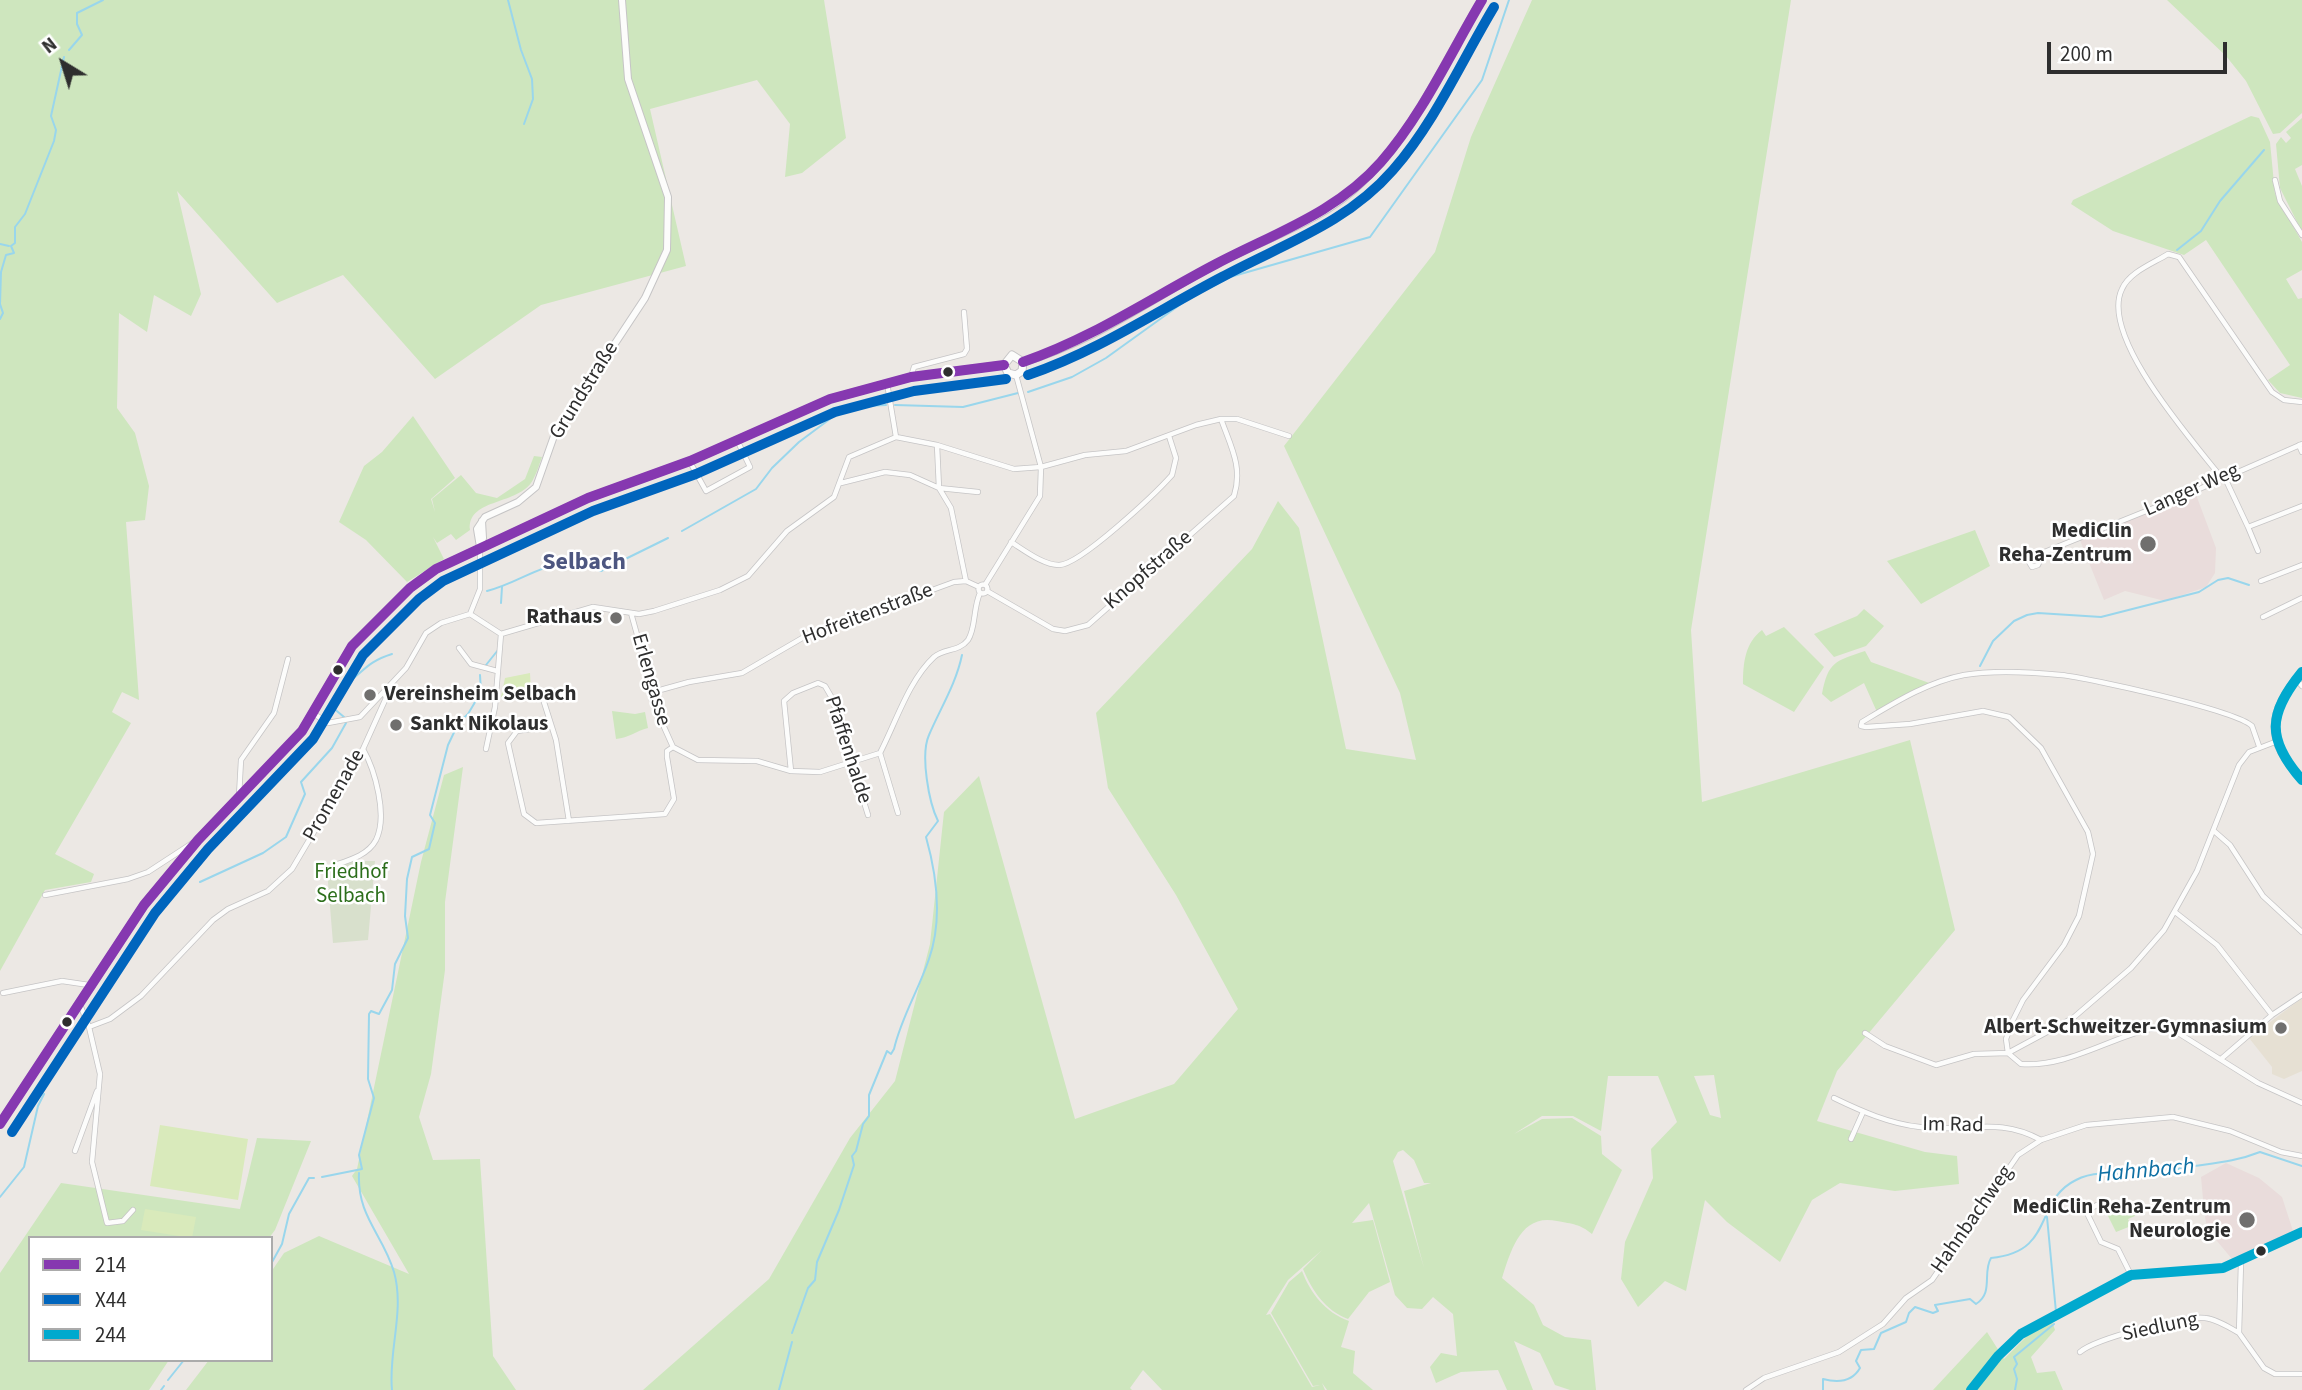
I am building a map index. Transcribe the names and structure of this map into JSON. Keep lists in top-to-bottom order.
{
  "streets": {
    "street": [
      "Grundstraße",
      "Langer Weg",
      "Knopfstraße",
      "Hofreitenstraße",
      "Erlengasse",
      "Pfaffenhalde",
      "Promenade",
      "Im Rad",
      "Hahnbachweg",
      "Siedlung"
    ]
  },
  "crossings": [
    ["Hofreitenstraße", "Erlengasse"],
    ["Im Rad", "Hahnbachweg"]
  ],
  "districts": ["Selbach"],
  "water": ["Hahnbach"],
  "parks": ["Friedhof Selbach"],
  "places": [
    "MediClin Reha-Zentrum",
    "Rathaus",
    "Vereinsheim Selbach",
    "Sankt Nikolaus",
    "Albert-Schweitzer-Gymnasium",
    "MediClin Reha-Zentrum Neurologie"
  ],
  "lines": ["transit line 214", "transit line X44", "transit line 244"],
  "legend": ["214", "X44", "244"],
  "scale_bar": "200 m",
  "north": "top left"
}
